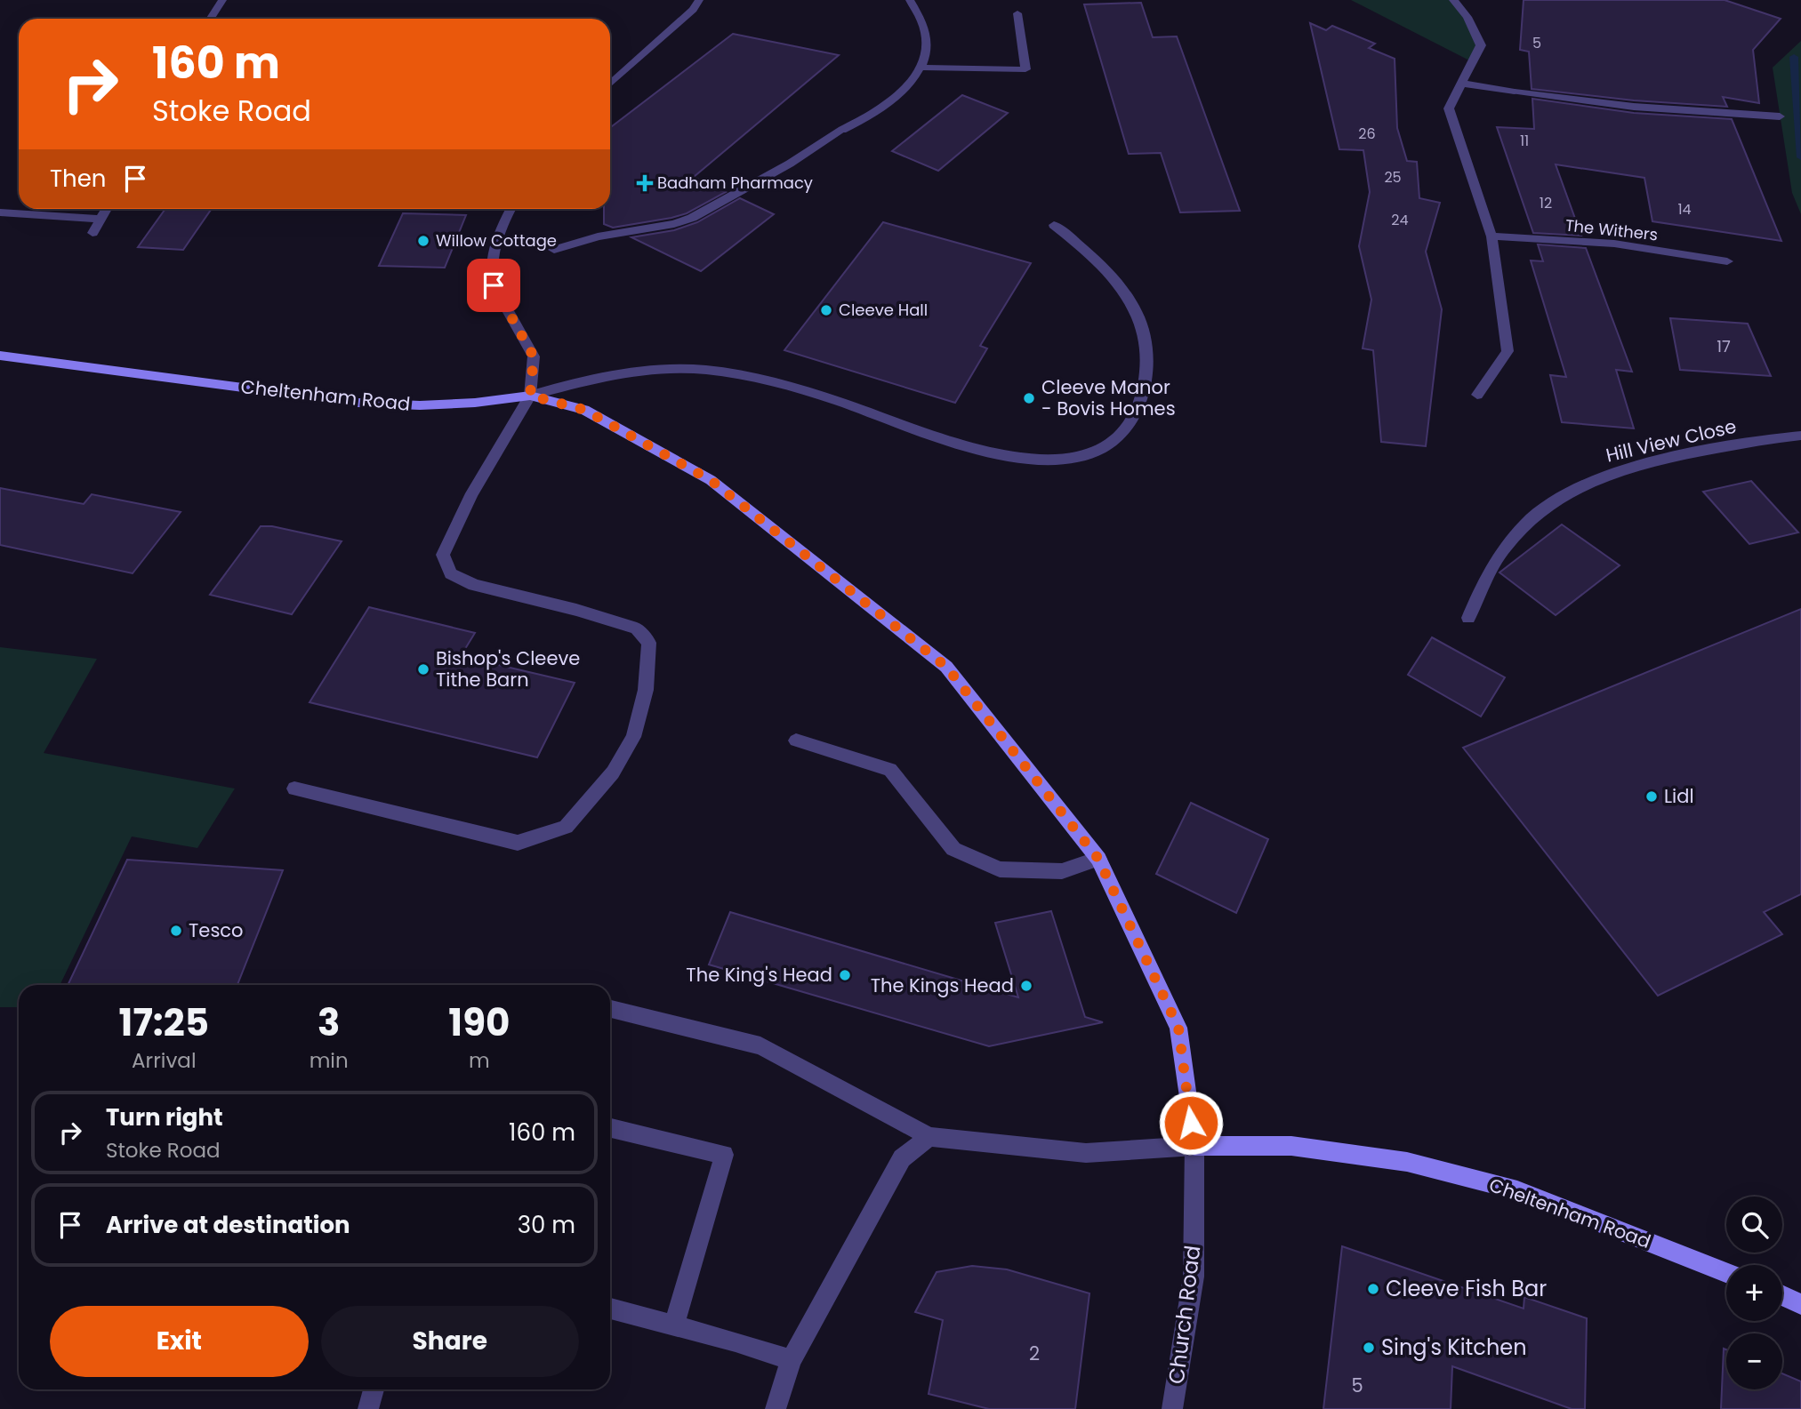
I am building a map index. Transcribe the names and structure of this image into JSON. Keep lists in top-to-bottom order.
{
  "streets": {
    "street": [
      "The Withers",
      "Cheltenham Road",
      "Hill View Close",
      "Church Road"
    ]
  },
  "crossings": [
    ["Cheltenham Road", "Church Road"]
  ],
  "places": {
    "health": ["Badham Pharmacy"],
    "other": [
      "Willow Cottage",
      "Cleeve Hall",
      "Cleeve Manor - Bovis Homes",
      "Bishop's Cleeve Tithe Barn",
      "Lidl",
      "Tesco",
      "The King's Head",
      "The Kings Head",
      "Cleeve Fish Bar",
      "Sing's Kitchen"
    ]
  },
  "house_numbers": [
    "5",
    "26",
    "11",
    "25",
    "12",
    "14",
    "24",
    "17",
    "2",
    "5"
  ],
  "page": {
    "turn": ["160 m", "Stoke Road"],
    "then": "Then",
    "eta": [
      "17:25",
      "Arrival",
      "3",
      "min",
      "190",
      "m"
    ],
    "list": [
      {
        "name": "Turn right",
        "note": "Stoke Road",
        "value": "160 m"
      },
      {
        "name": "Arrive at destination",
        "value": "30 m"
      }
    ],
    "map_buttons": ["+", "−"],
    "buttons": ["Exit", "Share"]
  }
}
